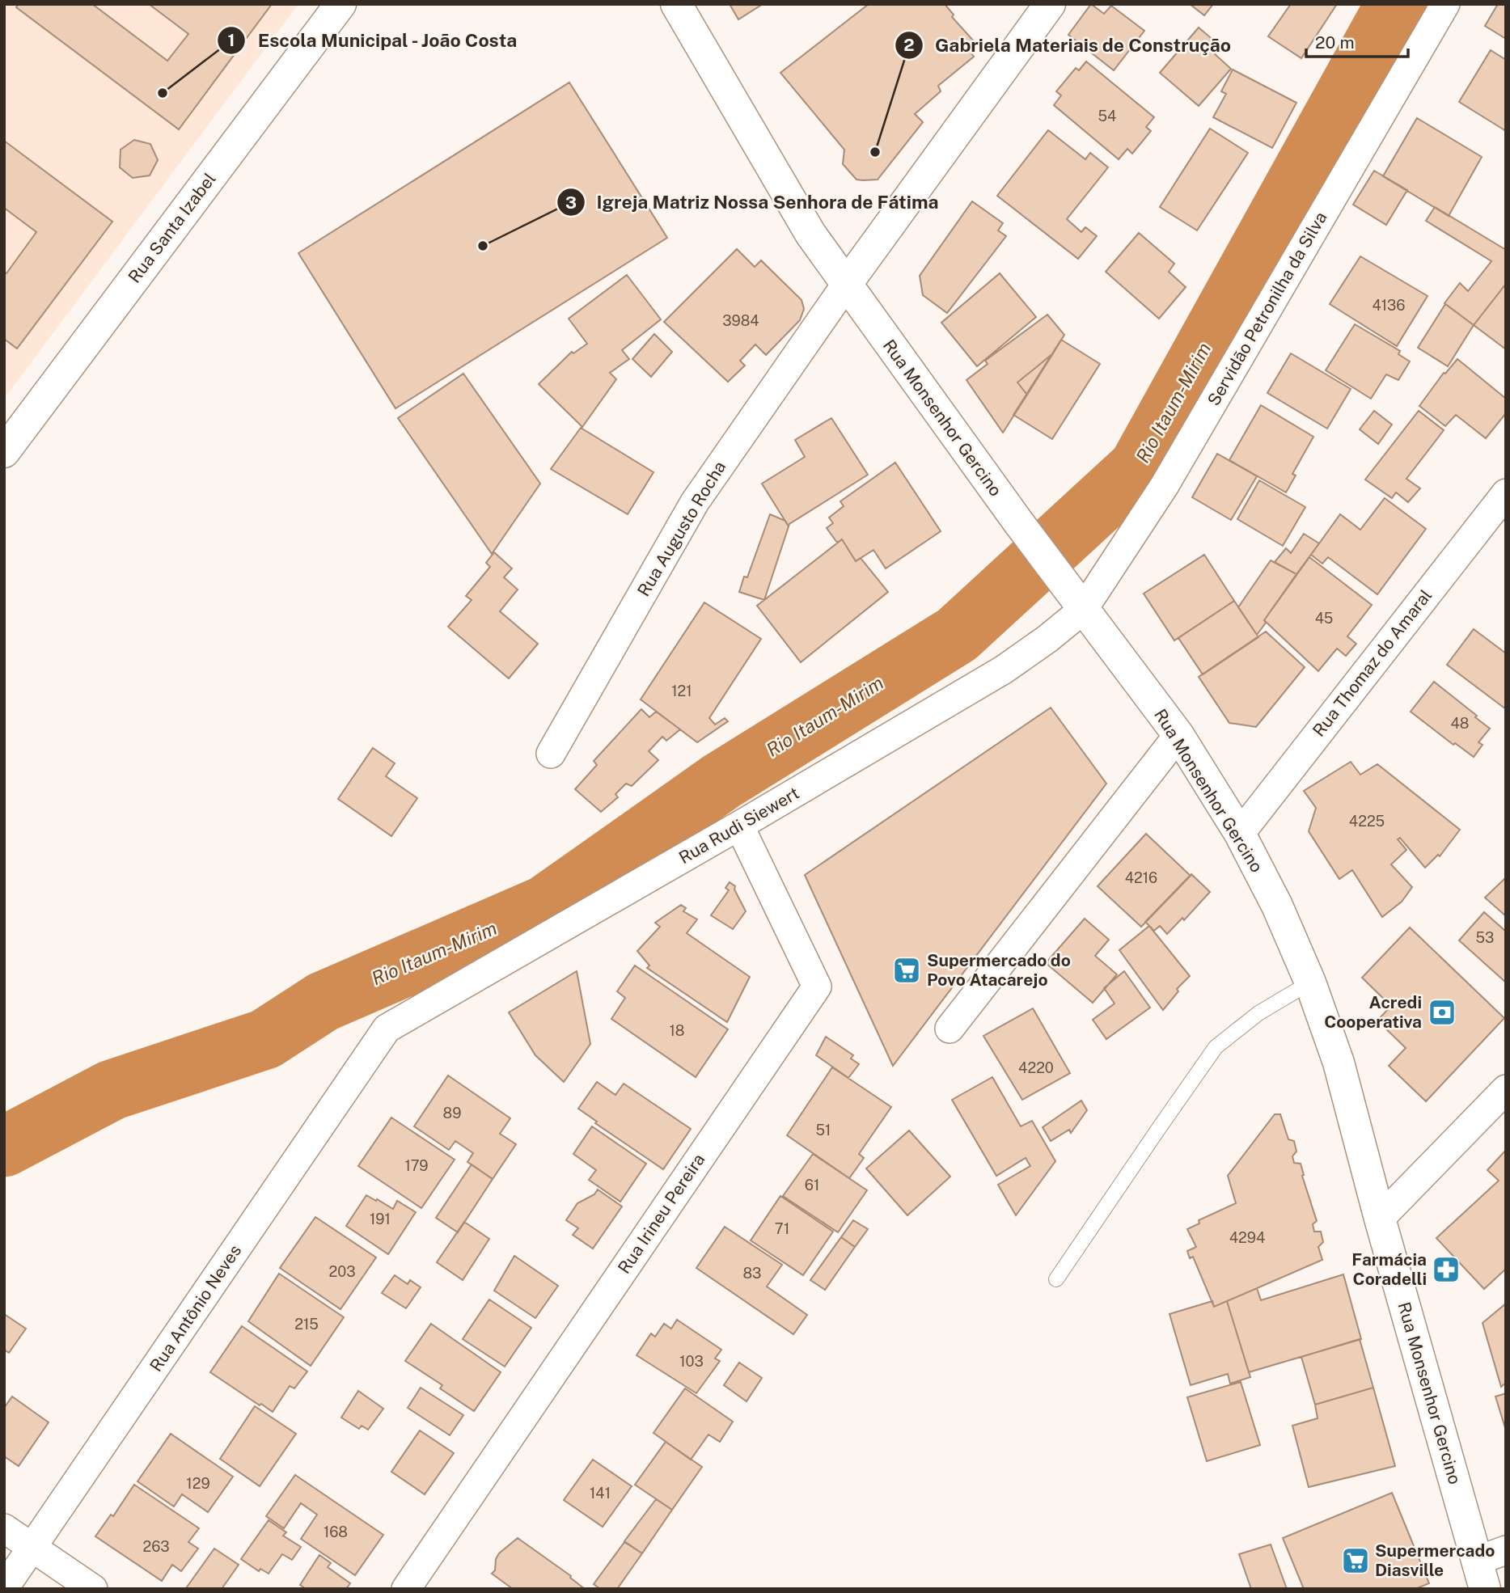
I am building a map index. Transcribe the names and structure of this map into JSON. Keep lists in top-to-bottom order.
{
  "streets": {
    "main road": ["Rua Santa Izabel", "Rua Monsenhor Gercino"],
    "street": [
      "Servidão Petronilha da Silva",
      "Rua Augusto Rocha",
      "Rua Thomaz do Amaral",
      "Rua Rudi Siewert",
      "Rua Irineu Pereira",
      "Rua Antônio Neves"
    ]
  },
  "crossings": [
    ["Servidão Petronilha da Silva", "Rua Monsenhor Gercino"],
    ["Servidão Petronilha da Silva", "Rua Rudi Siewert"],
    ["Rua Monsenhor Gercino", "Rua Augusto Rocha"],
    ["Rua Monsenhor Gercino", "Rua Thomaz do Amaral"],
    ["Rua Monsenhor Gercino", "Rua Rudi Siewert"],
    ["Rua Rudi Siewert", "Rua Irineu Pereira"],
    ["Rua Rudi Siewert", "Rua Antônio Neves"]
  ],
  "water": ["Rio Itaum-Mirim"],
  "places": {
    "other": ["Escola Municipal - João Costa", "Gabriela Materiais de Construção", "Igreja Matriz Nossa Senhora de Fátima"],
    "supermarket": ["Supermercado do Povo Atacarejo", "Supermercado Diasville"],
    "bank": ["Acredi Cooperativa"],
    "pharmacy": ["Farmácia Coradelli"]
  },
  "house_numbers": [
    "54",
    "4136",
    "3984",
    "45",
    "121",
    "48",
    "4225",
    "4216",
    "53",
    "18",
    "4220",
    "89",
    "51",
    "179",
    "61",
    "191",
    "71",
    "4294",
    "203",
    "83",
    "215",
    "103",
    "129",
    "141",
    "168",
    "263"
  ],
  "scale_bar": "20 m"
}
